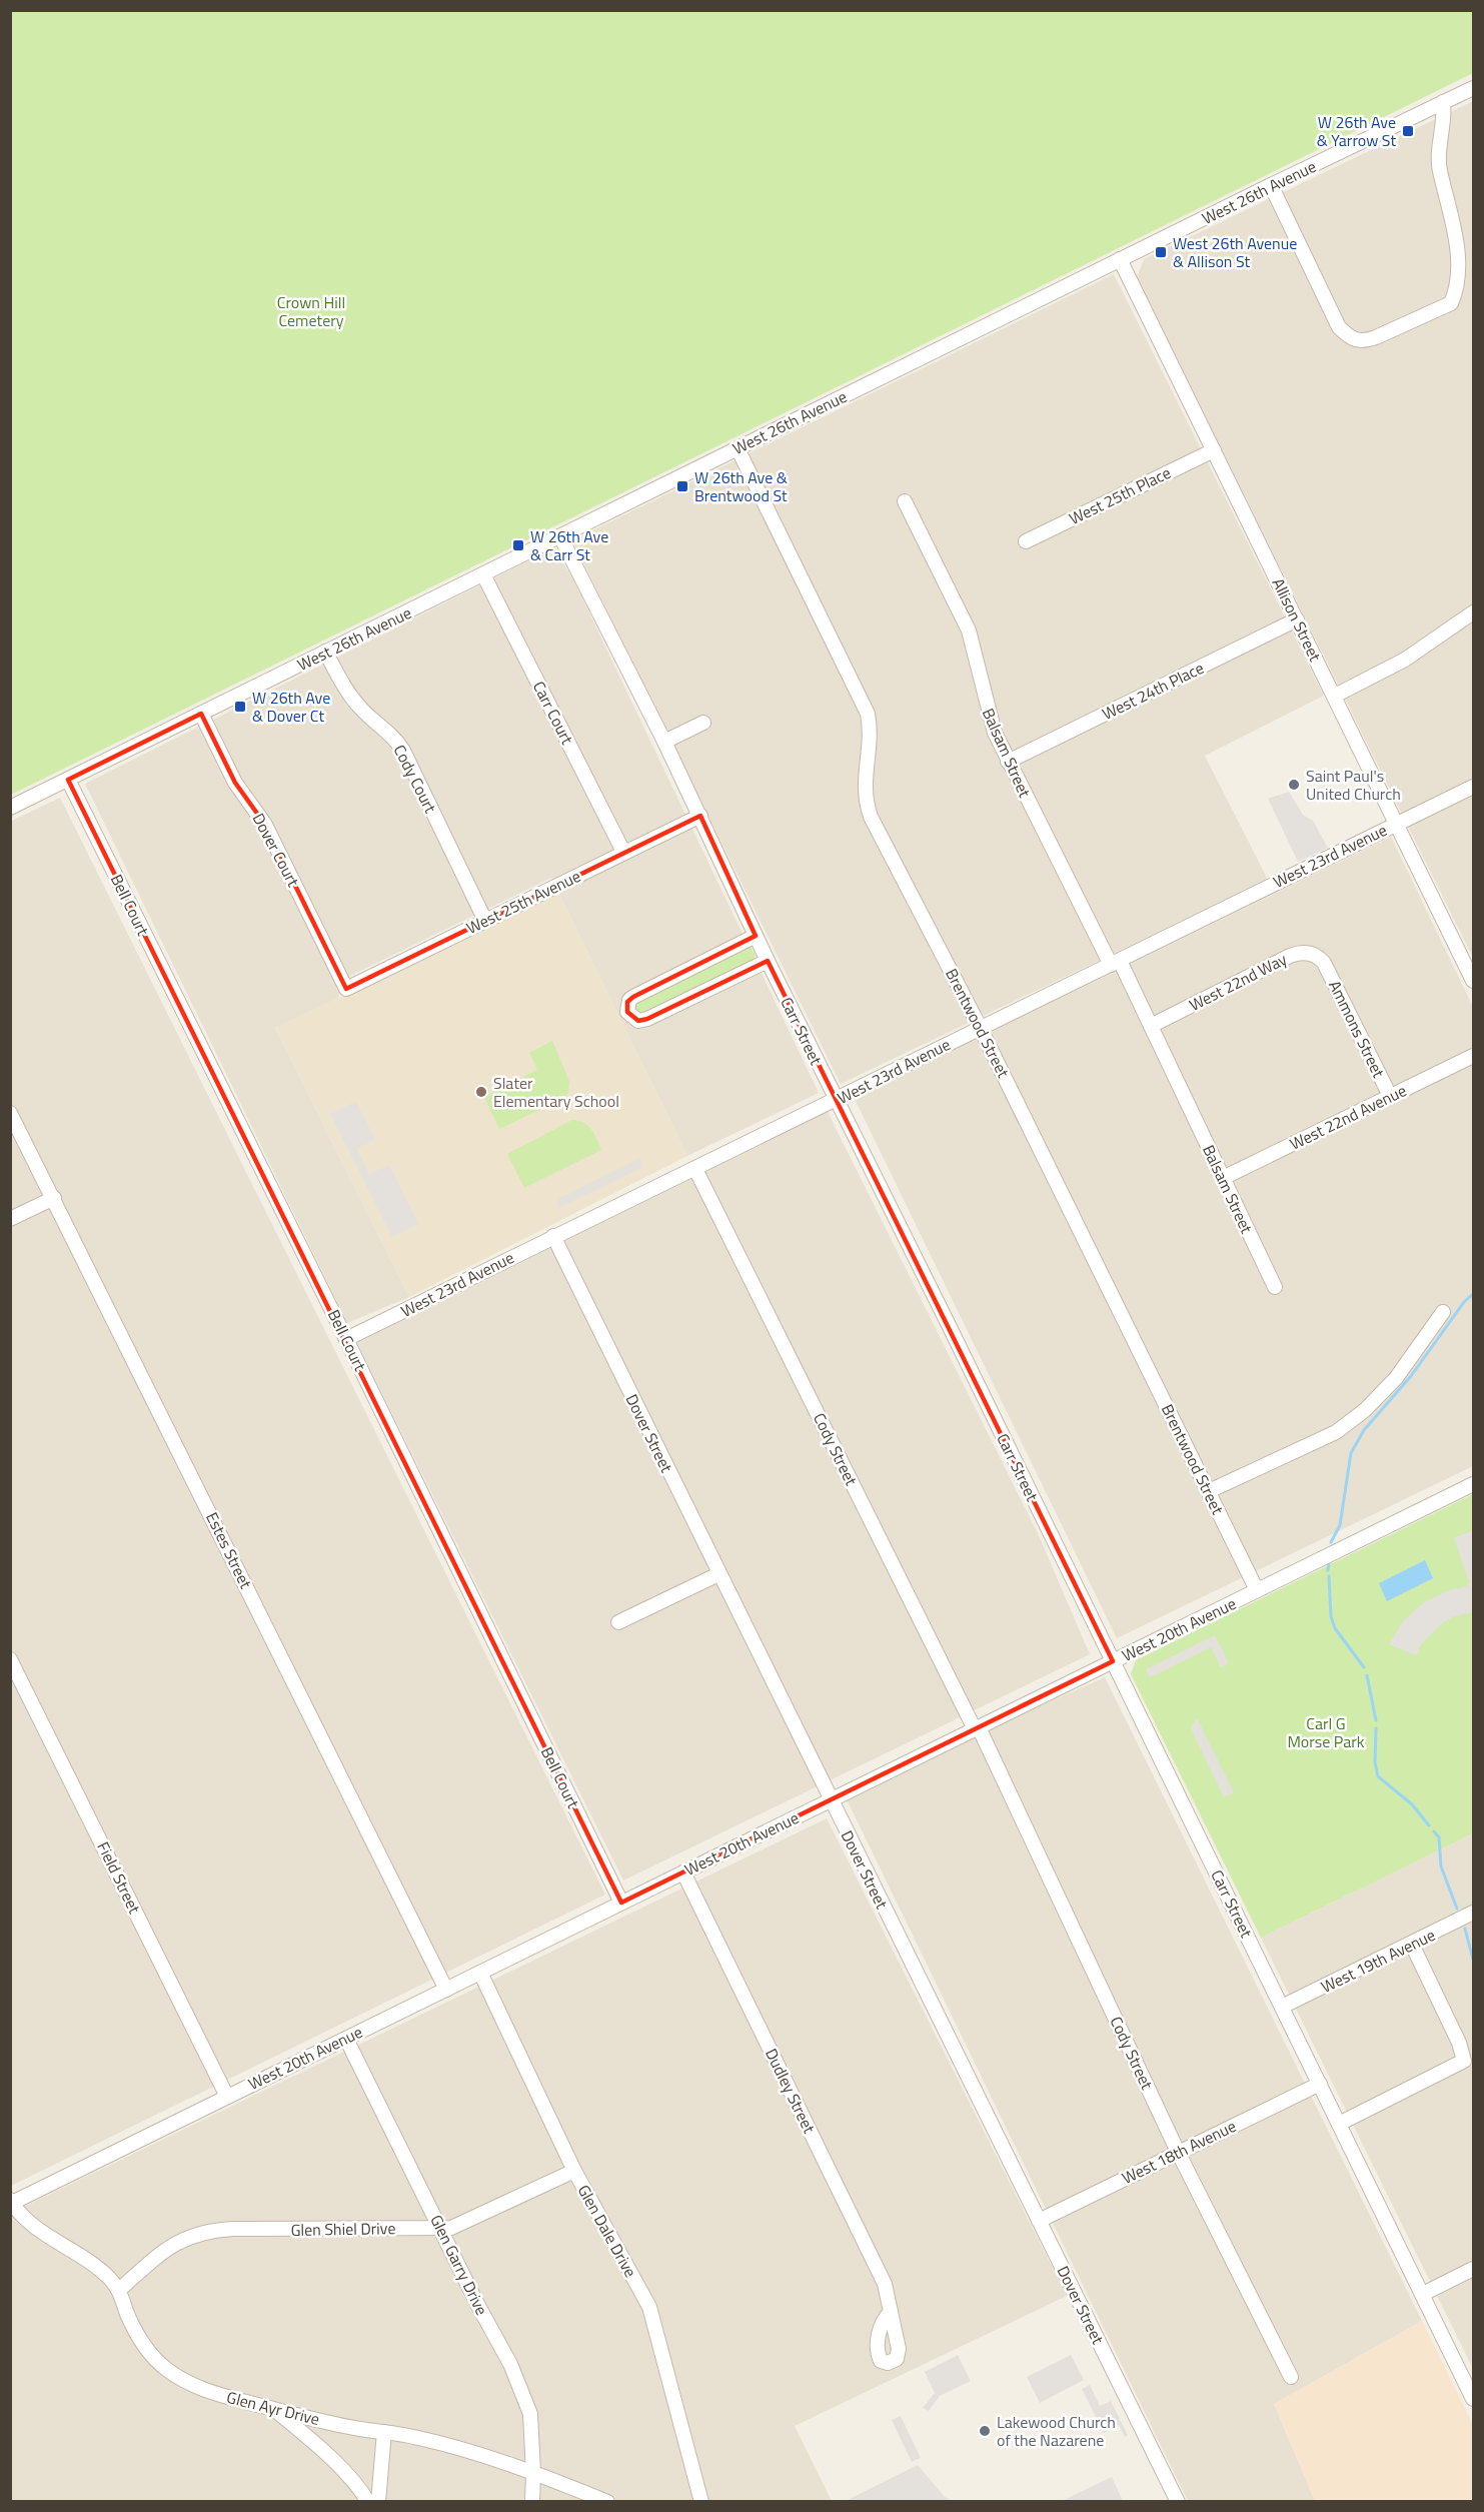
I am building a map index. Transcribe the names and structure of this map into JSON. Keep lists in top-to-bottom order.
{
  "streets": {
    "street": [
      "West 26th Avenue",
      "West 25th Place",
      "Allison Street",
      "West 24th Place",
      "Carr Court",
      "Balsam Street",
      "Cody Court",
      "Dover Court",
      "West 23rd Avenue",
      "West 25th Avenue",
      "Bell Court",
      "West 22nd Way",
      "Brentwood Street",
      "Ammons Street",
      "Carr Street",
      "West 22nd Avenue",
      "Dover Street",
      "Cody Street",
      "Estes Street",
      "West 20th Avenue",
      "Field Street",
      "West 19th Avenue",
      "Dudley Street",
      "West 18th Avenue",
      "Glen Shiel Drive",
      "Glen Dale Drive",
      "Glen Garry Drive",
      "Glen Ayr Drive"
    ]
  },
  "crossings": [
    ["West 26th Avenue", "Allison Street"],
    ["West 26th Avenue", "Carr Court"],
    ["West 26th Avenue", "Cody Court"],
    ["West 26th Avenue", "Dover Court"],
    ["West 26th Avenue", "Bell Court"],
    ["West 26th Avenue", "Brentwood Street"],
    ["West 26th Avenue", "Carr Street"],
    ["West 25th Place", "Allison Street"],
    ["Allison Street", "West 24th Place"],
    ["Allison Street", "West 23rd Avenue"],
    ["West 24th Place", "Balsam Street"],
    ["Carr Court", "West 25th Avenue"],
    ["Balsam Street", "West 23rd Avenue"],
    ["Balsam Street", "West 22nd Way"],
    ["Balsam Street", "West 22nd Avenue"],
    ["Cody Court", "West 25th Avenue"],
    ["Dover Court", "West 25th Avenue"],
    ["West 23rd Avenue", "Bell Court"],
    ["West 23rd Avenue", "Brentwood Street"],
    ["West 23rd Avenue", "Carr Street"],
    ["West 23rd Avenue", "Dover Street"],
    ["West 23rd Avenue", "Cody Street"],
    ["West 25th Avenue", "Carr Street"],
    ["Bell Court", "West 20th Avenue"],
    ["West 22nd Way", "Ammons Street"],
    ["Brentwood Street", "West 20th Avenue"],
    ["Ammons Street", "West 22nd Avenue"],
    ["Carr Street", "West 20th Avenue"],
    ["Carr Street", "West 19th Avenue"],
    ["Carr Street", "West 18th Avenue"],
    ["Dover Street", "West 20th Avenue"],
    ["Dover Street", "West 18th Avenue"],
    ["Cody Street", "West 20th Avenue"],
    ["Cody Street", "West 18th Avenue"],
    ["Estes Street", "West 20th Avenue"],
    ["West 20th Avenue", "Field Street"],
    ["West 20th Avenue", "Dudley Street"],
    ["West 20th Avenue", "Glen Dale Drive"],
    ["West 20th Avenue", "Glen Garry Drive"],
    ["West 20th Avenue", "Glen Ayr Drive"],
    ["Glen Shiel Drive", "Glen Dale Drive"],
    ["Glen Shiel Drive", "Glen Garry Drive"],
    ["Glen Shiel Drive", "Glen Ayr Drive"],
    ["Glen Garry Drive", "Glen Ayr Drive"]
  ],
  "parks": ["Crown Hill Cemetery", "Carl G Morse Park"],
  "places": {
    "transit": [
      "W 26th Ave & Yarrow St",
      "West 26th Avenue & Allison St",
      "W 26th Ave & Brentwood St",
      "W 26th Ave & Carr St",
      "W 26th Ave & Dover Ct"
    ],
    "other": ["Saint Paul's United Church", "Slater Elementary School", "Lakewood Church of the Nazarene"]
  }
}
